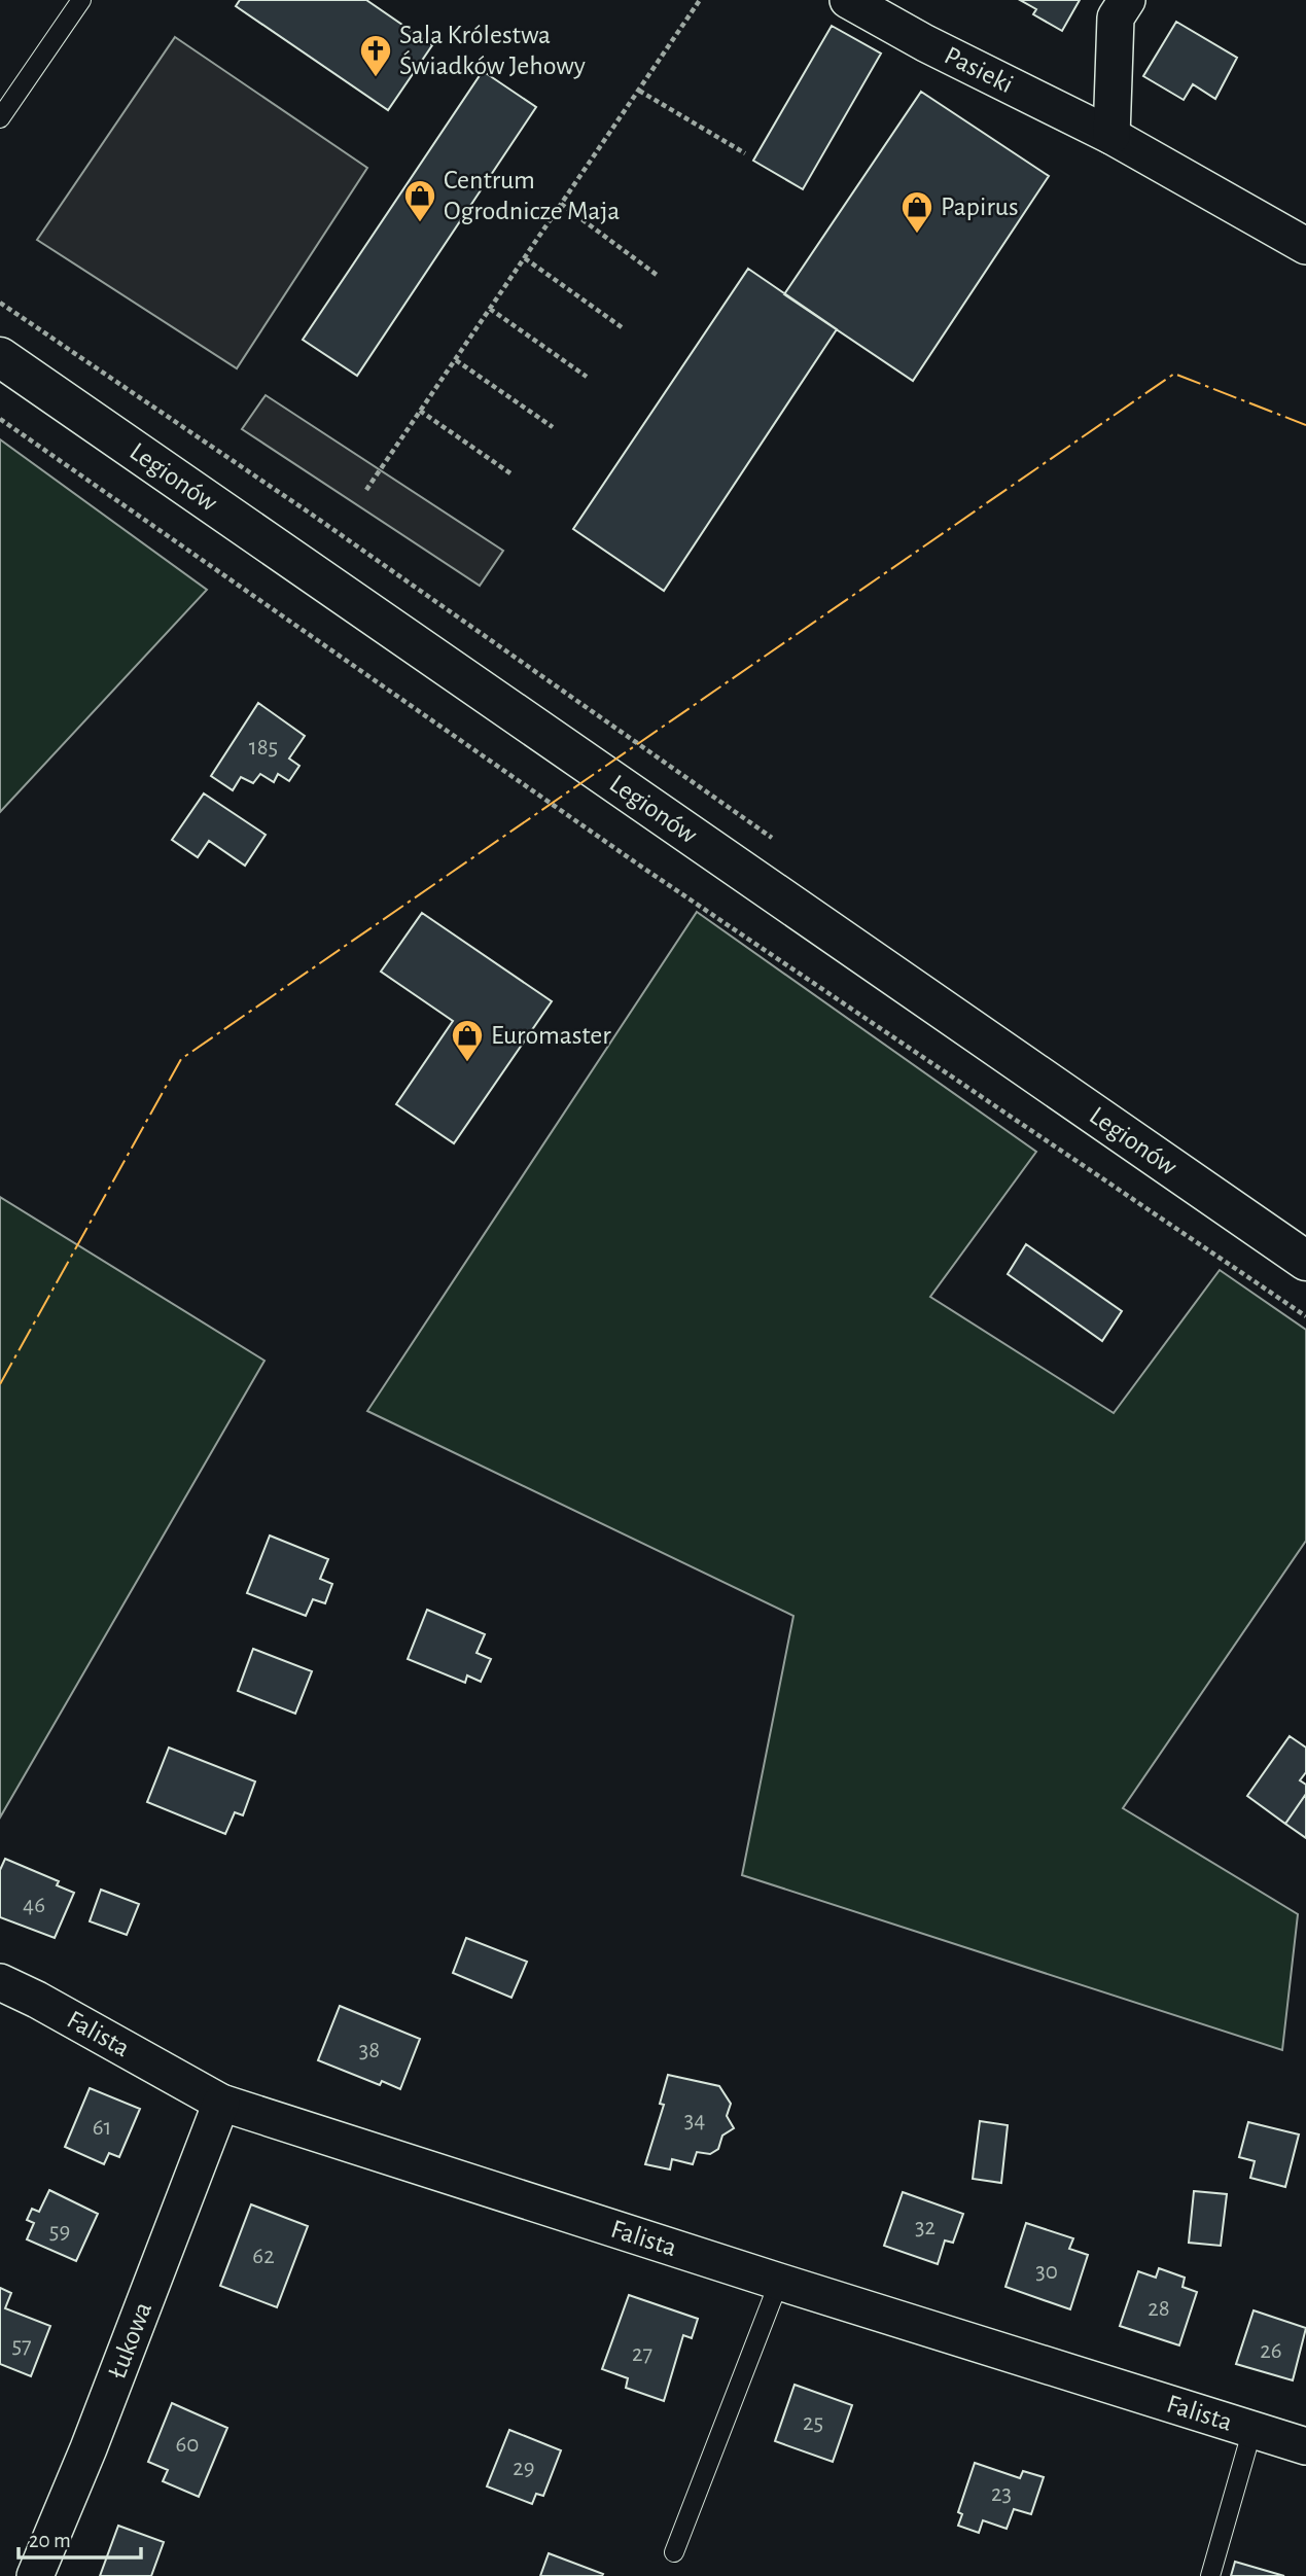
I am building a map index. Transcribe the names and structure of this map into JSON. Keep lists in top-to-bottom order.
{
  "streets": {
    "street": [
      "Pasieki",
      "Legionów",
      "Falista",
      "Łukowa"
    ]
  },
  "crossings": [
    ["Falista", "Łukowa"]
  ],
  "places": {
    "church": ["Sala Królestwa Świadków Jehowy"],
    "shop": ["Centrum Ogrodnicze Maja", "Papirus", "Euromaster"]
  },
  "house_numbers": [
    "185",
    "46",
    "38",
    "34",
    "61",
    "32",
    "59",
    "62",
    "30",
    "28",
    "57",
    "26",
    "27",
    "25",
    "60",
    "29",
    "23"
  ],
  "scale_bar": "20 m"
}
